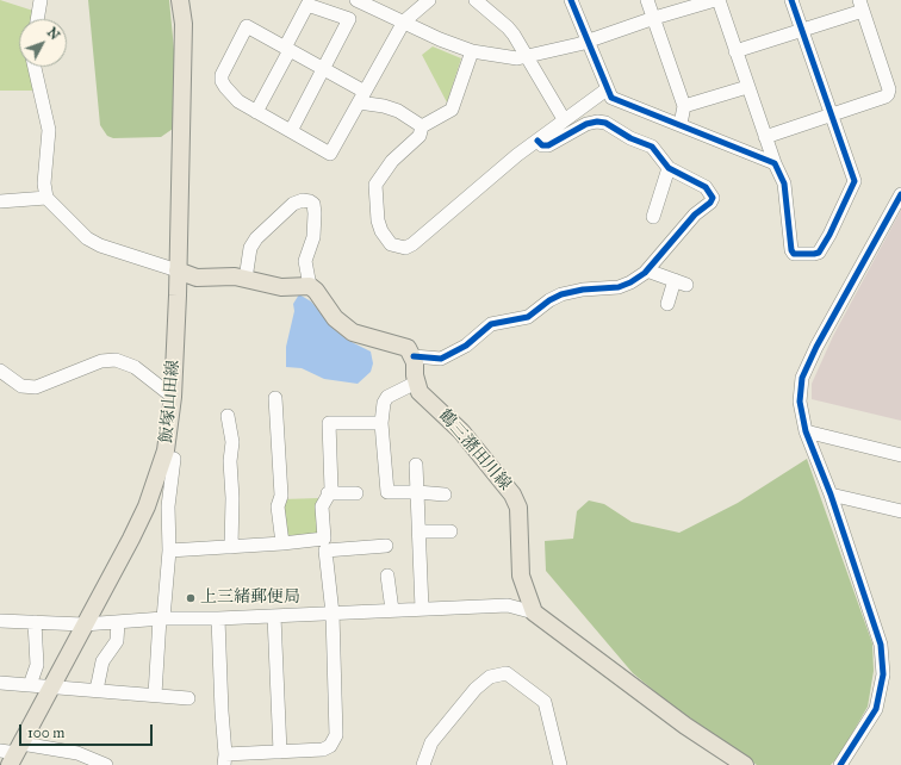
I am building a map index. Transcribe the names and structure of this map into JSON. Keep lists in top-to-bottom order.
{
  "streets": {
    "main road": ["飯塚山田線", "鶴三潴田川線"]
  },
  "places": ["上三緒郵便局"],
  "scale_bar": "100 m",
  "north": "top right"
}
